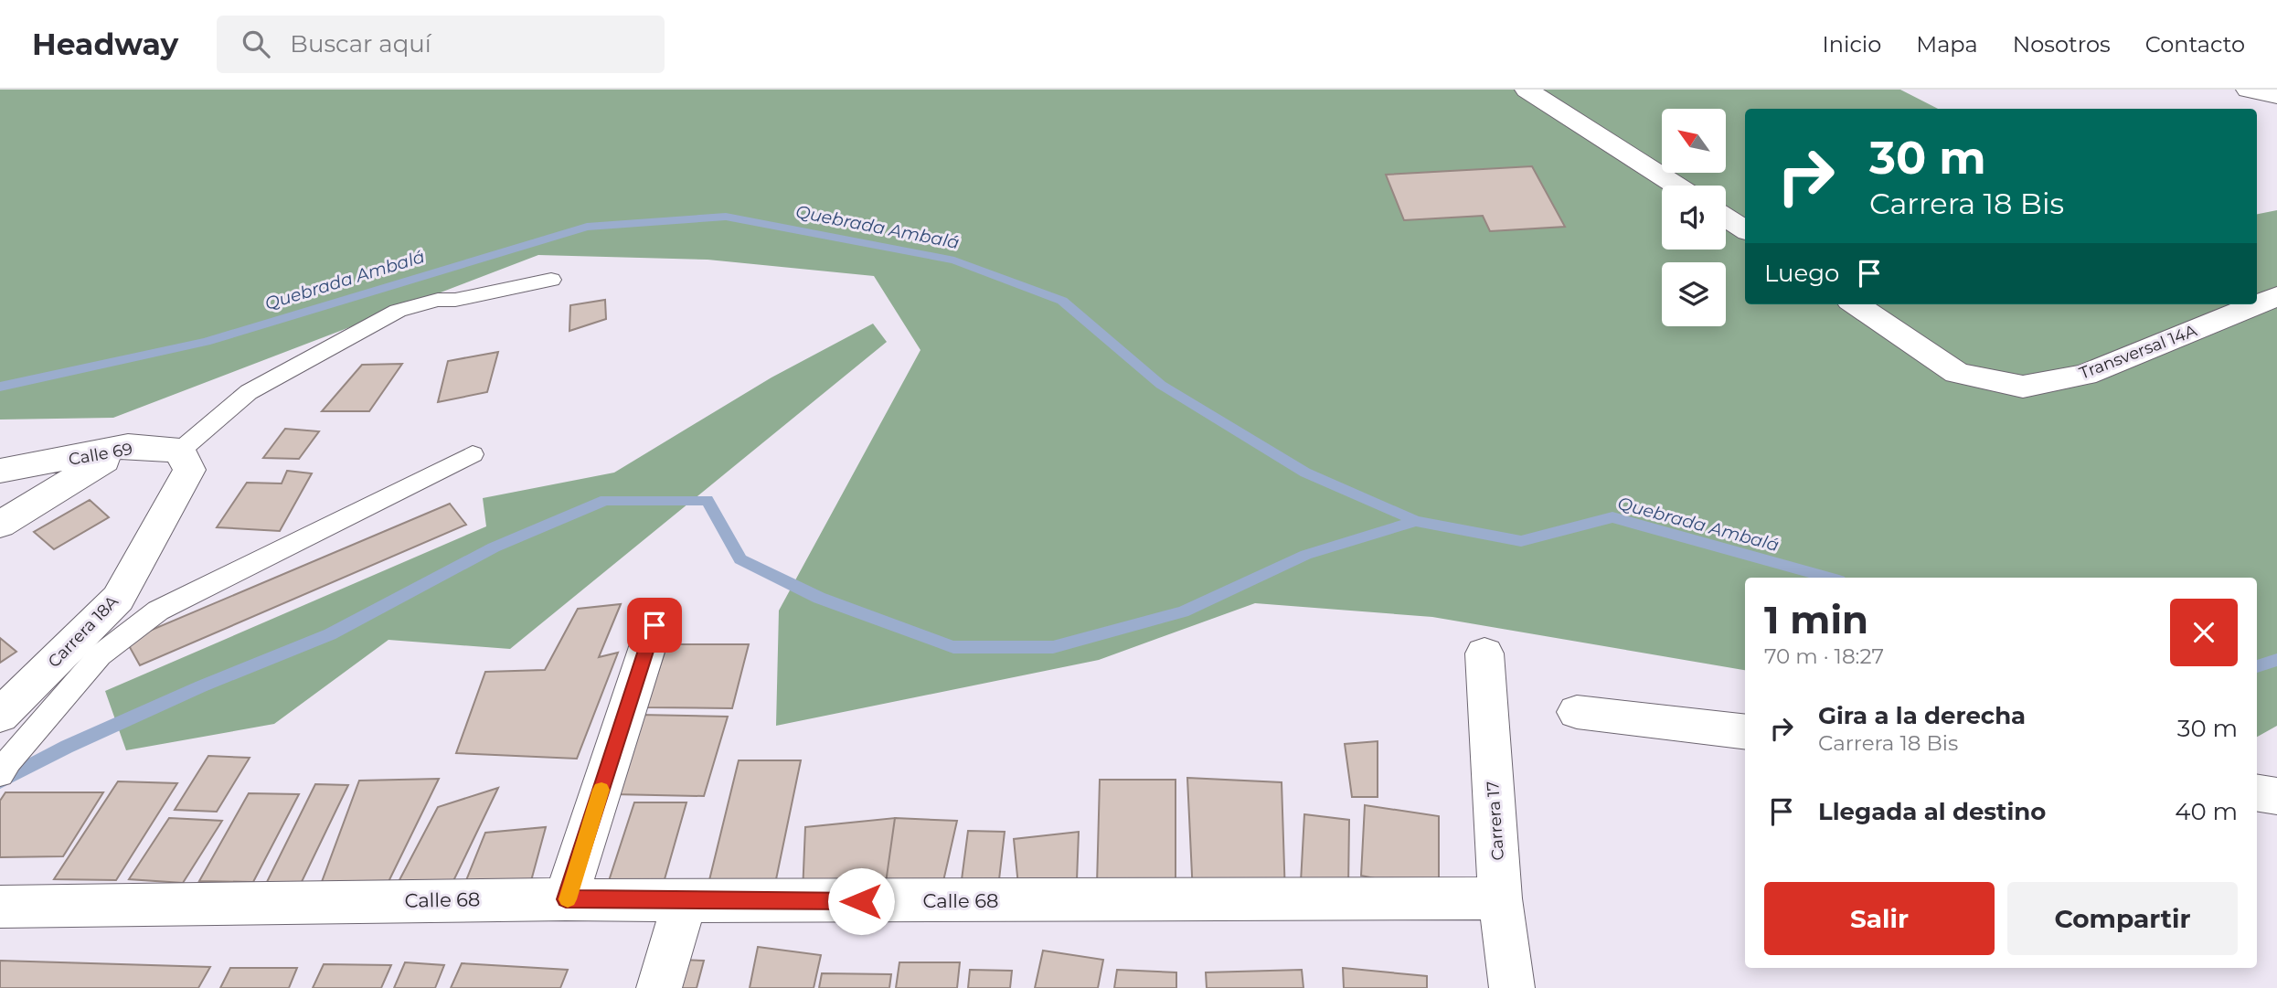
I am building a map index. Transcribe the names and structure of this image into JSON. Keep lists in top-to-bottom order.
{
  "streets": {
    "street": [
      "Transversal 14A",
      "Calle 69",
      "Carrera 18A",
      "Carrera 17",
      "Calle 68"
    ]
  },
  "crossings": [
    ["Calle 69", "Carrera 18A"],
    ["Carrera 17", "Calle 68"]
  ],
  "water": ["Quebrada Ambalá"],
  "north": "top left",
  "page": {
    "header": "Headway",
    "search": "Buscar aquí",
    "nav": [
      "Inicio",
      "Mapa",
      "Nosotros",
      "Contacto"
    ],
    "turn": ["30 m", "Carrera 18 Bis"],
    "then": "Luego",
    "heading": ["1 min", "70 m · 18:27"],
    "list": [
      {
        "name": "Gira a la derecha",
        "note": "Carrera 18 Bis",
        "value": "30 m"
      },
      {
        "name": "Llegada al destino",
        "value": "40 m"
      }
    ],
    "buttons": ["Salir", "Compartir"]
  }
}
